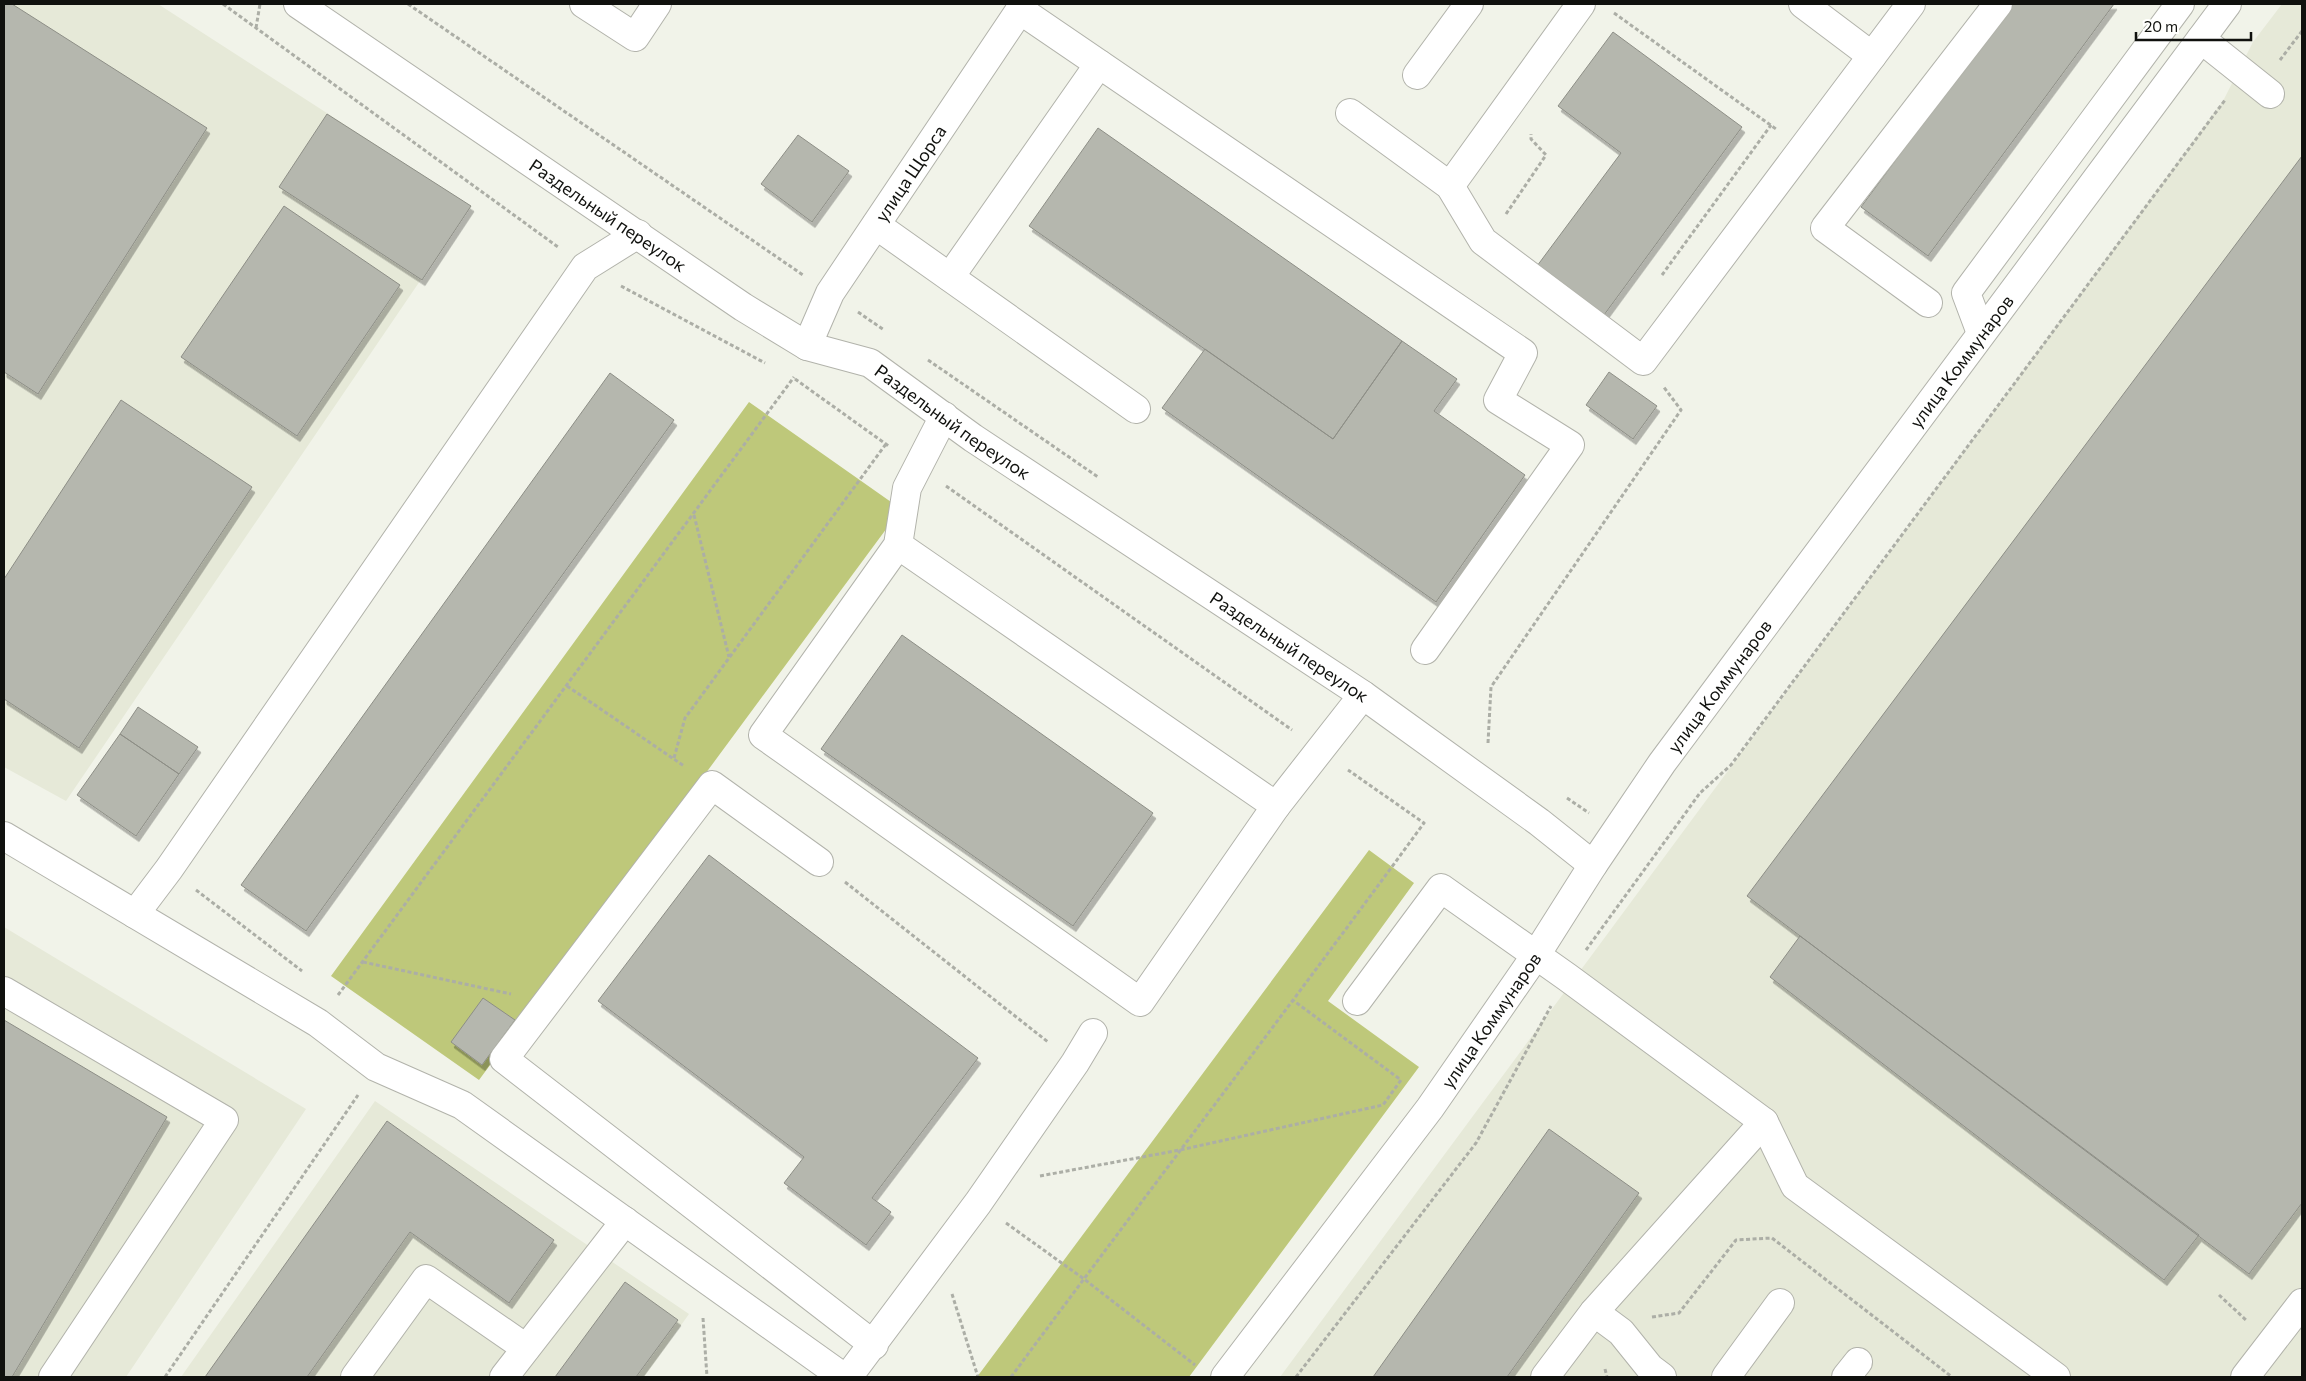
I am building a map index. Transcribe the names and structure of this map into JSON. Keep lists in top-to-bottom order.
{
  "streets": {
    "street": ["улица Щорса", "Раздельный переулок", "улица Коммунаров"]
  },
  "crossings": [
    ["улица Щорса", "Раздельный переулок"],
    ["Раздельный переулок", "улица Коммунаров"]
  ],
  "scale_bar": "20 m"
}
